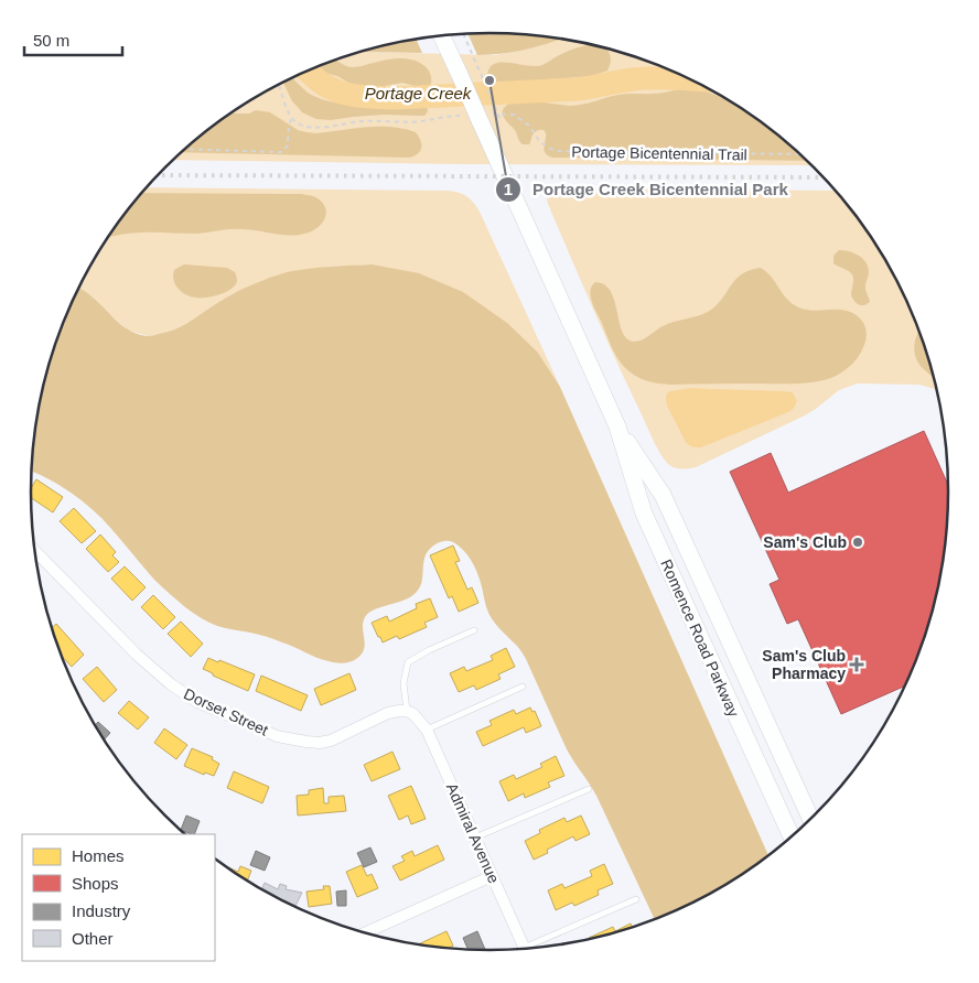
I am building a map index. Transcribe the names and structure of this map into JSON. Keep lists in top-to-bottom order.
{
  "streets": {
    "street": ["Romence Road Parkway", "Dorset Street", "Admiral Avenue"],
    "path": ["Portage Bicentennial Trail"]
  },
  "crossings": [
    ["Portage Bicentennial Trail", "Romence Road Parkway"],
    ["Dorset Street", "Admiral Avenue"]
  ],
  "water": ["Portage Creek"],
  "places": {
    "other": ["Portage Creek Bicentennial Park", "Sam's Club"],
    "health": ["Sam's Club Pharmacy"]
  },
  "legend": [
    "Homes",
    "Shops",
    "Industry",
    "Other"
  ],
  "scale_bar": "50 m"
}
